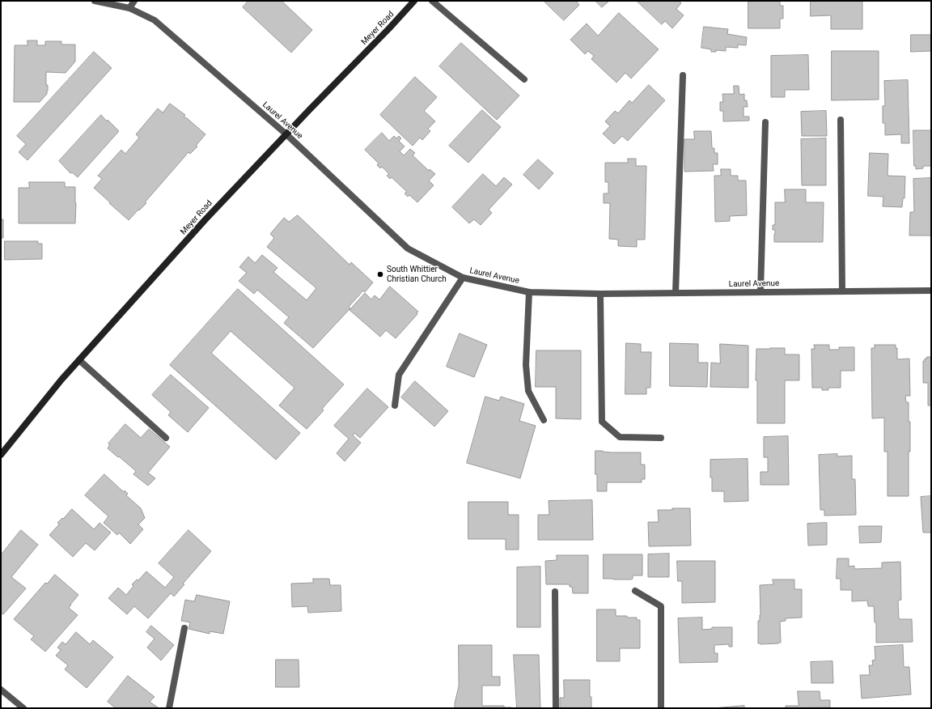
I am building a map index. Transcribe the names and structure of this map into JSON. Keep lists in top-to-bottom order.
{
  "streets": {
    "main road": ["Meyer Road"],
    "street": ["Laurel Avenue"]
  },
  "crossings": [
    ["Meyer Road", "Laurel Avenue"]
  ],
  "places": ["South Whittier Christian Church"]
}
